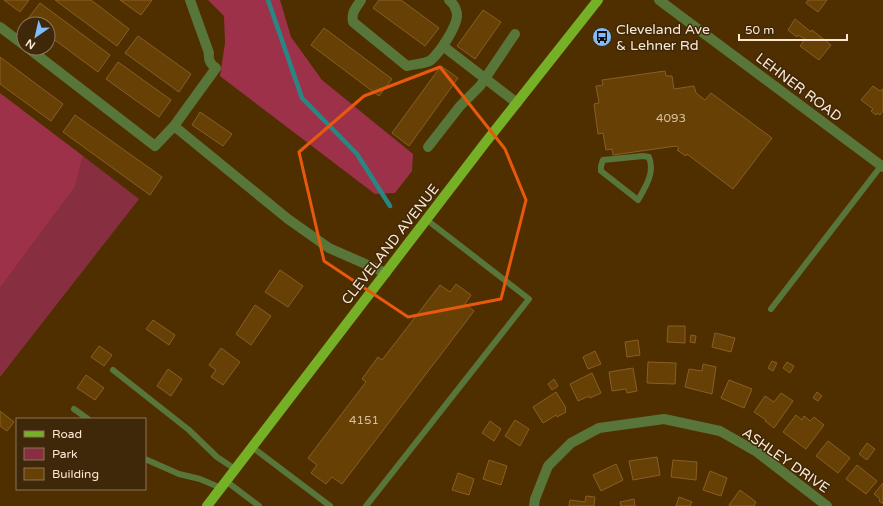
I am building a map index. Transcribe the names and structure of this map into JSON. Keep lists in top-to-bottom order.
{
  "streets": {
    "main road": ["CLEVELAND AVENUE"],
    "street": ["LEHNER ROAD", "ASHLEY DRIVE"]
  },
  "places": {
    "bus stop": ["Cleveland Ave & Lehner Rd"]
  },
  "house_numbers": ["4093", "4151"],
  "legend": ["Road", "Park", "Building"],
  "scale_bar": "50 m",
  "north": "bottom left"
}
